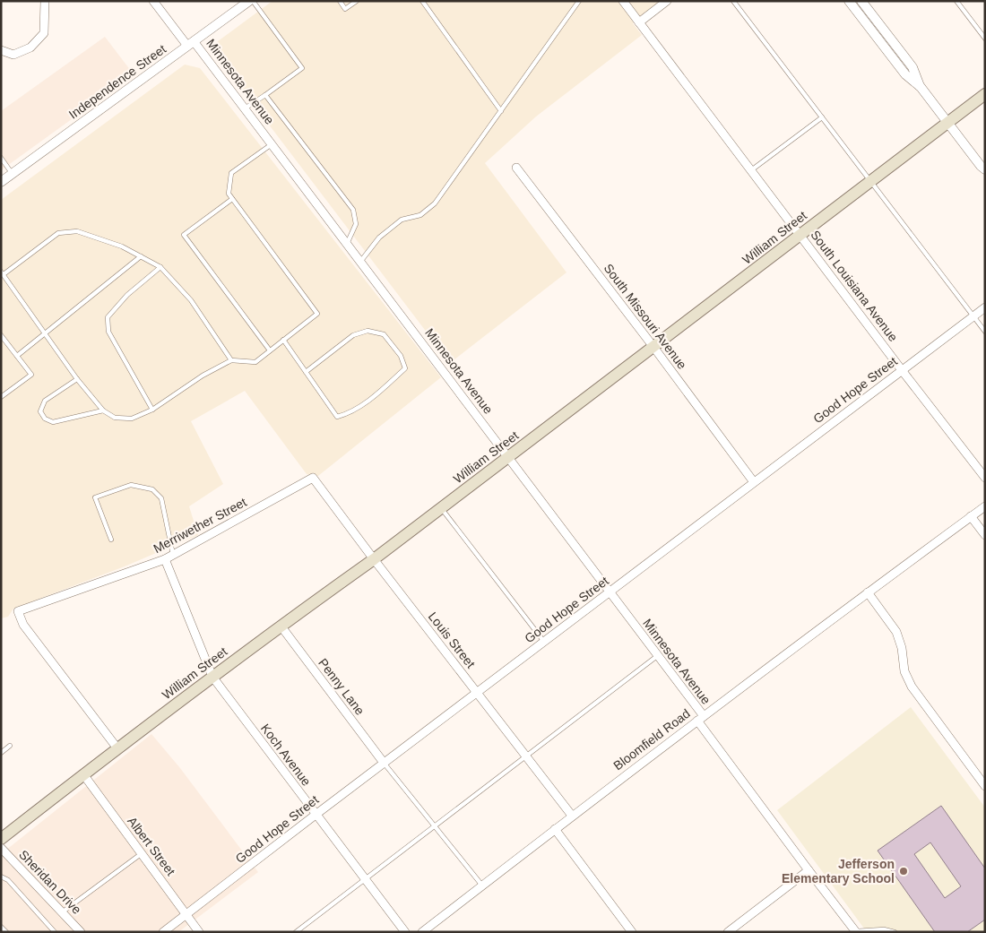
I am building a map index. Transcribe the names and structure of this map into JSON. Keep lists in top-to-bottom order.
{
  "streets": {
    "main road": ["William Street"],
    "street": [
      "Independence Street",
      "Minnesota Avenue",
      "South Louisiana Avenue",
      "South Missouri Avenue",
      "Good Hope Street",
      "Merriwether Street",
      "Louis Street",
      "Penny Lane",
      "Bloomfield Road",
      "Koch Avenue",
      "Albert Street",
      "Sheridan Drive"
    ]
  },
  "crossings": [
    ["Independence Street", "Minnesota Avenue"],
    ["Minnesota Avenue", "William Street"],
    ["Minnesota Avenue", "Good Hope Street"],
    ["Minnesota Avenue", "Bloomfield Road"],
    ["William Street", "South Louisiana Avenue"],
    ["William Street", "South Missouri Avenue"],
    ["William Street", "Merriwether Street"],
    ["William Street", "Louis Street"],
    ["William Street", "Penny Lane"],
    ["William Street", "Koch Avenue"],
    ["William Street", "Albert Street"],
    ["South Louisiana Avenue", "Good Hope Street"],
    ["South Missouri Avenue", "Good Hope Street"],
    ["Good Hope Street", "Louis Street"],
    ["Good Hope Street", "Penny Lane"],
    ["Good Hope Street", "Koch Avenue"],
    ["Good Hope Street", "Albert Street"],
    ["Merriwether Street", "Louis Street"],
    ["Merriwether Street", "Koch Avenue"],
    ["Louis Street", "Bloomfield Road"]
  ],
  "places": ["Jefferson Elementary School"]
}
